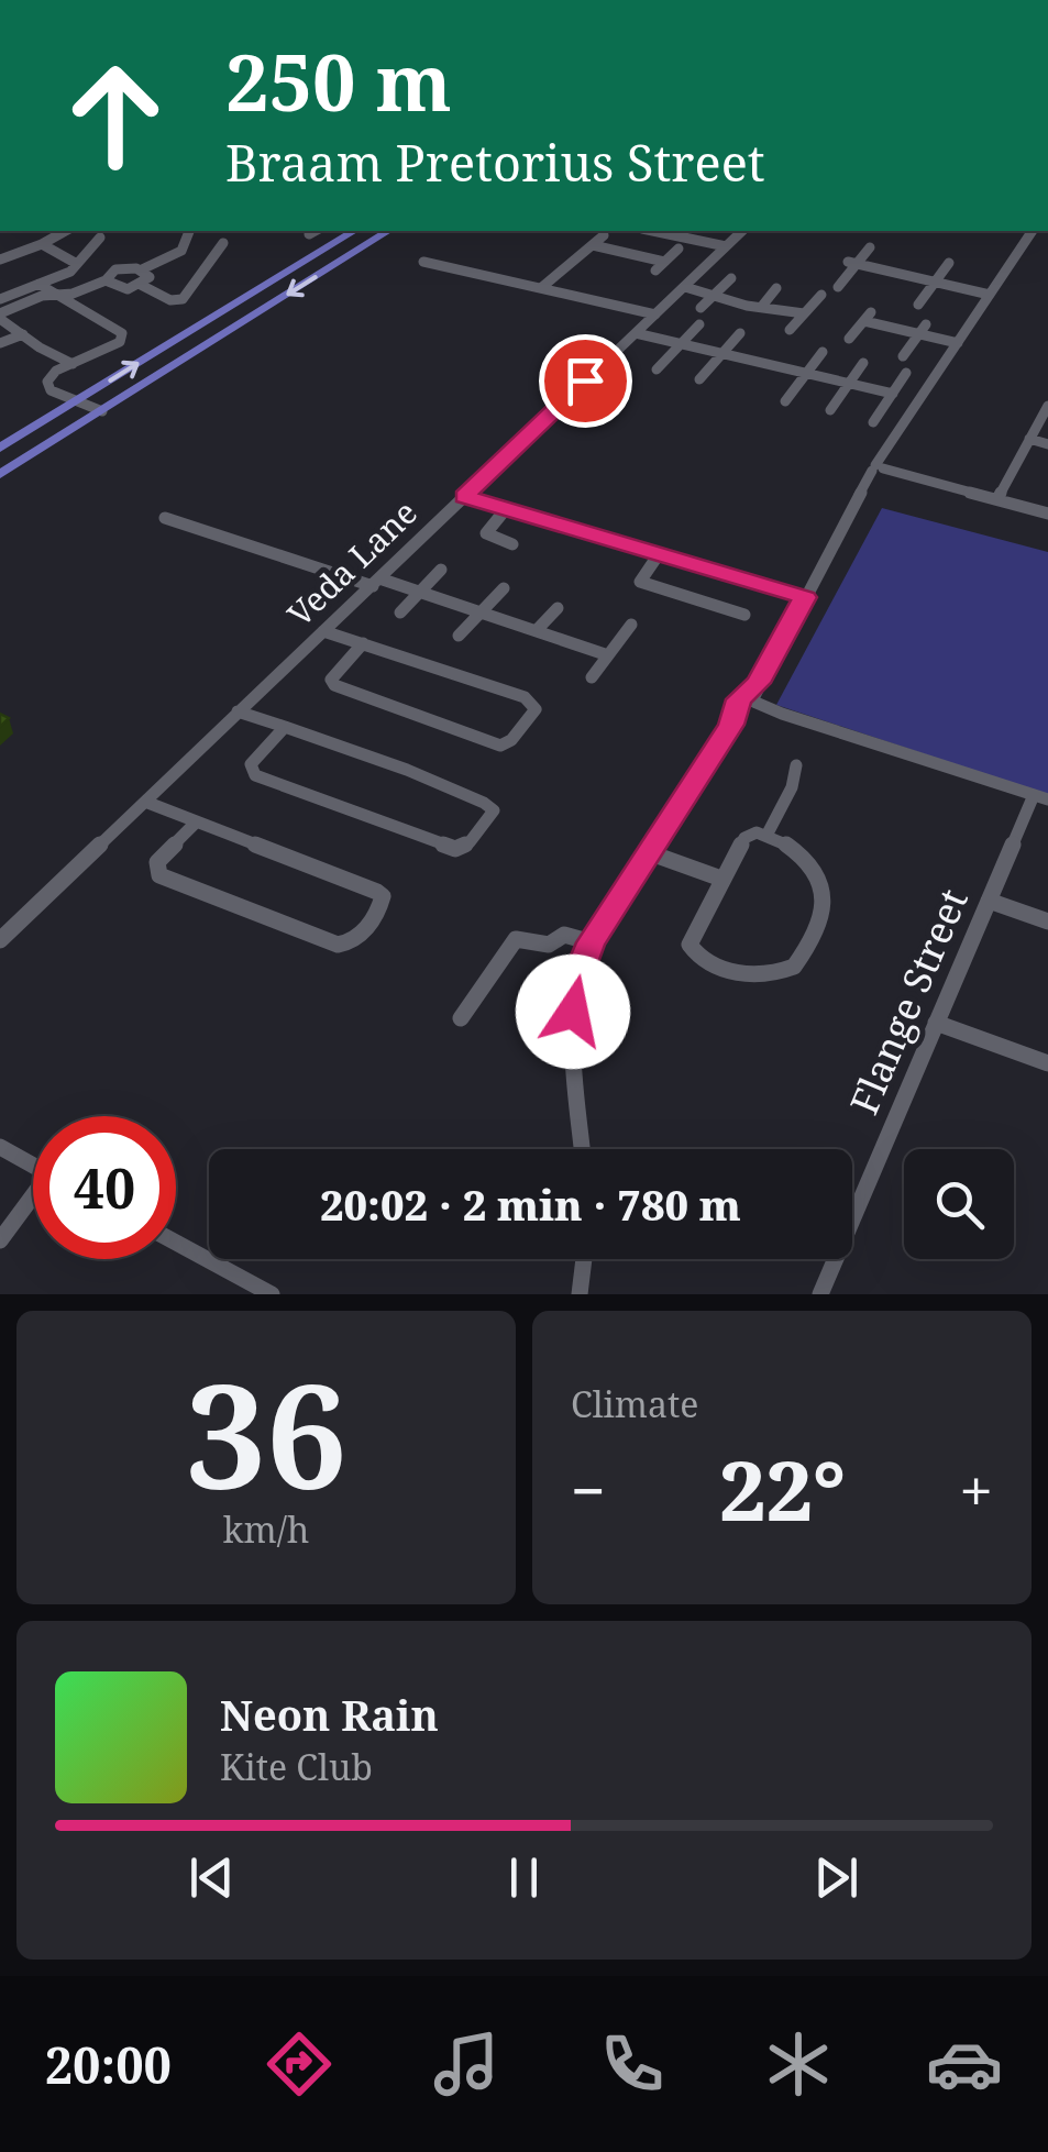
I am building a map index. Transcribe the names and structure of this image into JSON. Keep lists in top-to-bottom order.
{
  "streets": {
    "street": ["Veda Lane", "Flange Street"]
  },
  "page": {
    "turn": ["250 m", "Braam Pretorius Street"],
    "limit": "40",
    "trip": "20:02 · 2 min · 780 m",
    "tile": [
      ["36", "km/h"],
      "Climate"
    ],
    "heat": ["−", "22°", "+"],
    "song": ["Neon Rain", "Kite Club"],
    "tabs": "20:00"
  }
}
